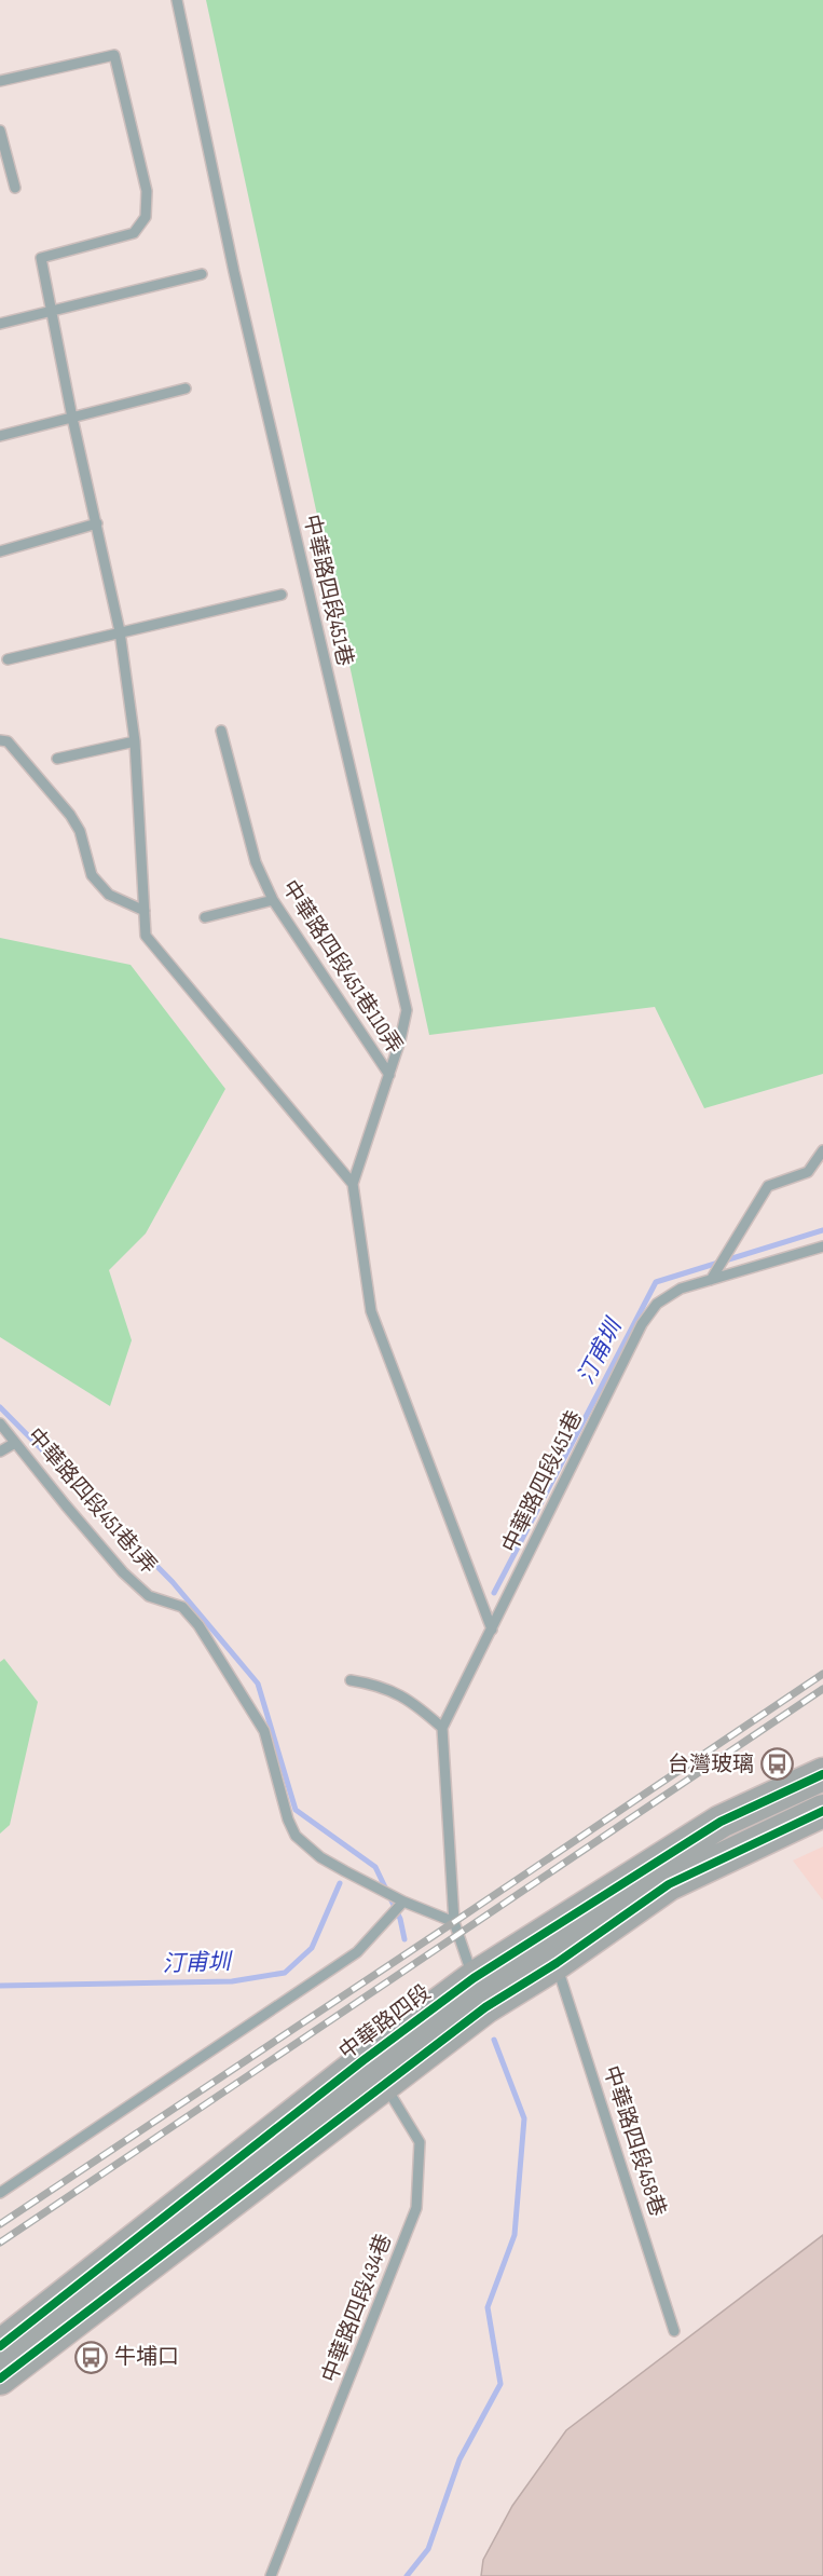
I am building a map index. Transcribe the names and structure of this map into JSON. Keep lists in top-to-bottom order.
{
  "streets": {
    "main road": ["中華路四段"],
    "lane": [
      "中華路四段451巷",
      "中華路四段451巷110弄",
      "中華路四段451巷1弄",
      "中華路四段458巷",
      "中華路四段434巷"
    ]
  },
  "crossings": [
    ["中華路四段451巷", "中華路四段451巷110弄"],
    ["中華路四段", "中華路四段458巷"],
    ["中華路四段", "中華路四段434巷"]
  ],
  "water": ["汀甫圳"],
  "places": {
    "bus stop": ["台灣玻璃", "牛埔口"]
  }
}
